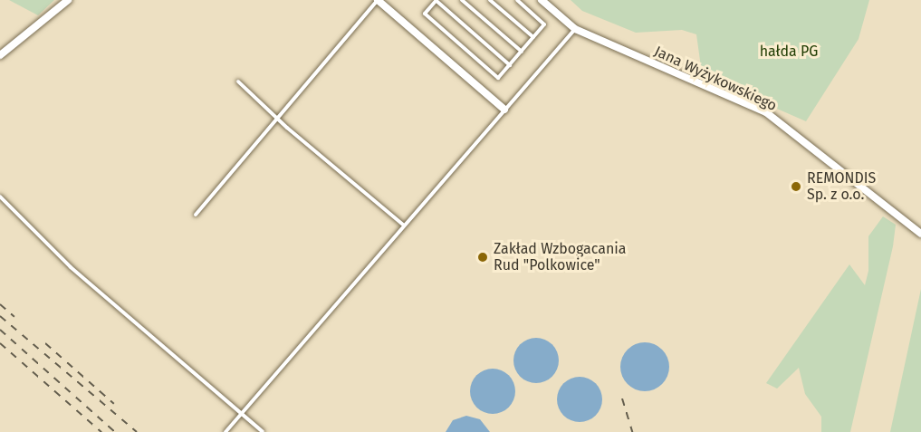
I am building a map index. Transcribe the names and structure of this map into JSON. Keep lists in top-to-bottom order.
{
  "streets": {
    "street": ["Jana Wyżykowskiego"]
  },
  "parks": ["hałda PG"],
  "places": ["REMONDIS Sp. z o.o.", "Zakład Wzbogacania Rud \"Polkowice\""]
}
